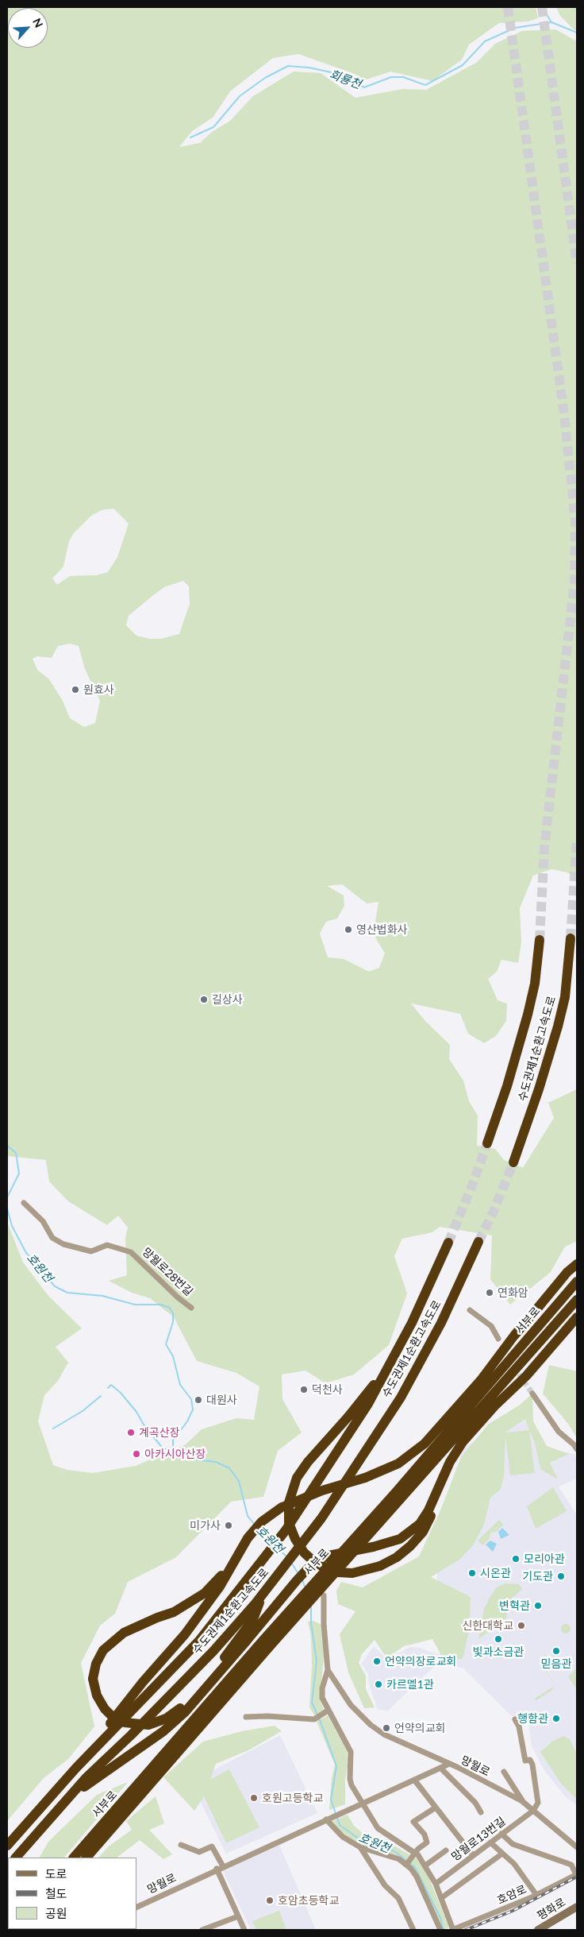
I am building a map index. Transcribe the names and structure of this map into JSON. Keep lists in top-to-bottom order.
{
  "streets": {
    "highway": ["수도권제1순환고속도로", "서부로"],
    "main road": ["평화로"],
    "street": [
      "망월로28번길",
      "망월로",
      "망월로13번길",
      "호암로"
    ]
  },
  "crossings": [
    ["망월로", "망월로13번길"]
  ],
  "water": ["회룡천", "호원천"],
  "places": [
    "원효사",
    "영산법화사",
    "길상사",
    "연화암",
    "덕천사",
    "대원사",
    "계곡산장",
    "아카시아산장",
    "미가사",
    "모리아관",
    "시온관",
    "기도관",
    "변혁관",
    "신한대학교",
    "빛과소금관",
    "믿음관",
    "언약의장로교회",
    "카르멜1관",
    "행함관",
    "언약의교회",
    "호원고등학교",
    "호암초등학교"
  ],
  "legend": ["도로", "철도", "공원"],
  "north": "top right"
}
